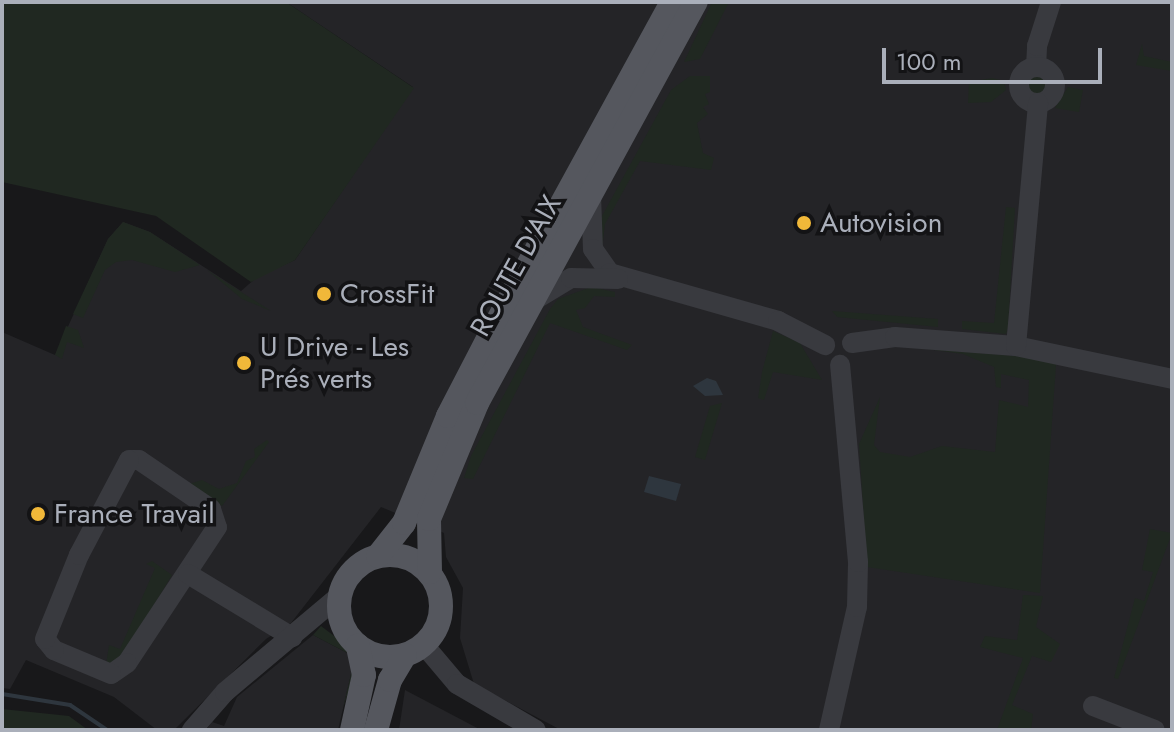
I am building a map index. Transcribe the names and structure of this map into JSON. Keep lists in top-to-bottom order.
{
  "streets": {
    "main road": ["ROUTE D'AIX"]
  },
  "places": [
    "Autovision",
    "CrossFit",
    "U Drive - Les Prés verts",
    "France Travail"
  ],
  "scale_bar": "100 m"
}
